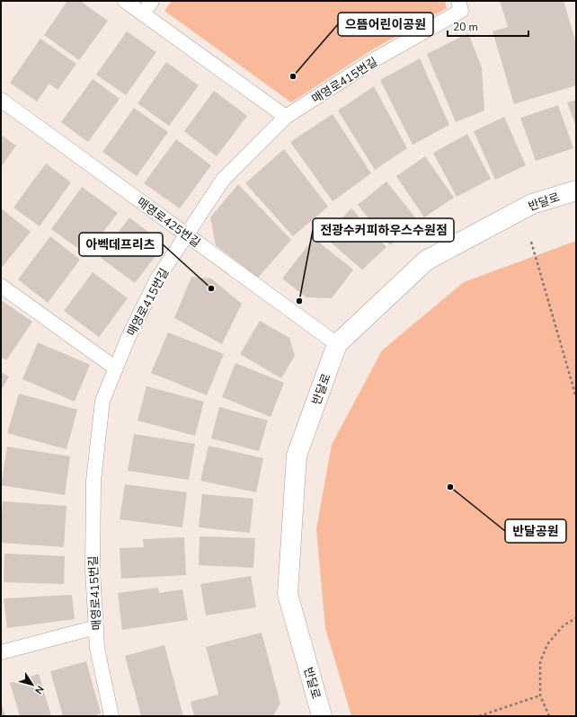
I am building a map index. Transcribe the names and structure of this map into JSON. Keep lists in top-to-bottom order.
{
  "streets": {
    "street": ["반달로"],
    "lane": ["매영로415번길", "매영로425번길"]
  },
  "crossings": [
    ["매영로415번길", "매영로425번길"],
    ["반달로", "매영로425번길"]
  ],
  "places": [
    "으뜸어린이공원",
    "아벡데프리츠",
    "전광수커피하우스수원점",
    "반달공원"
  ],
  "scale_bar": "20 m",
  "north": "bottom right"
}
